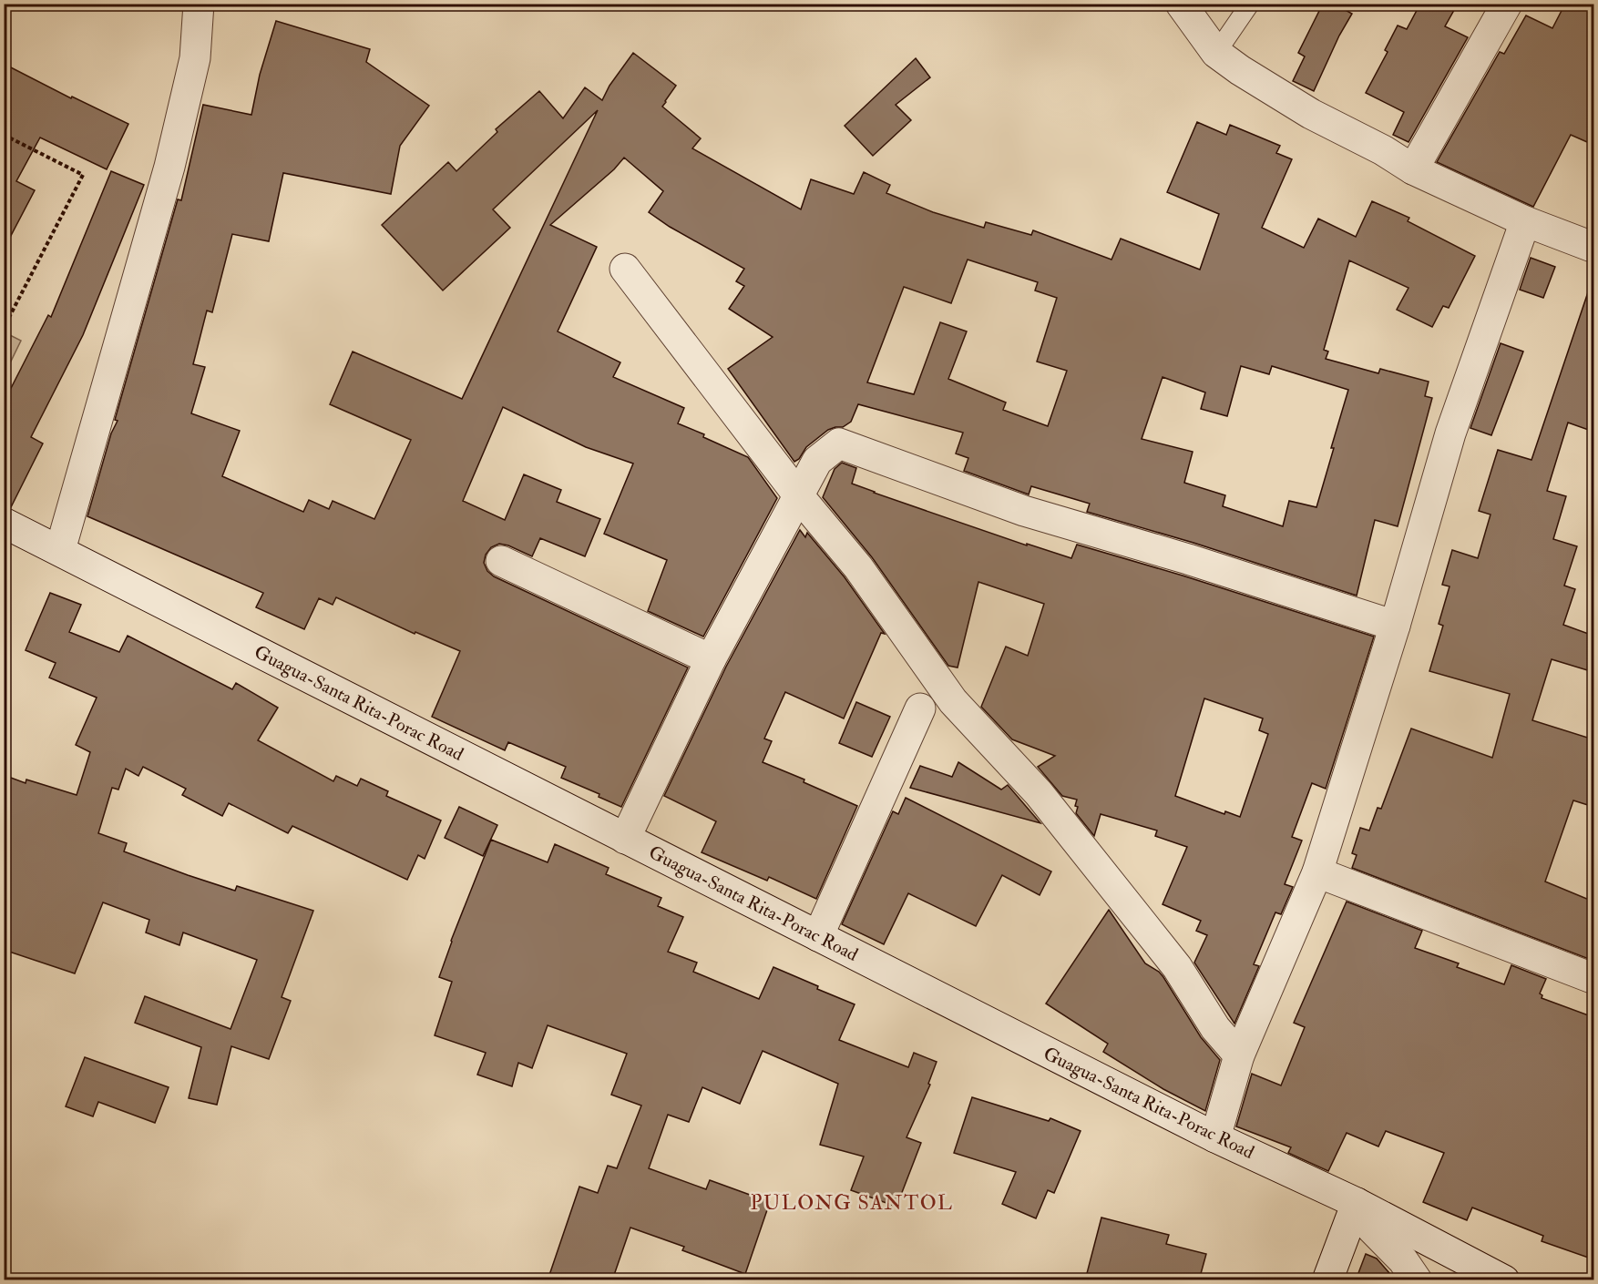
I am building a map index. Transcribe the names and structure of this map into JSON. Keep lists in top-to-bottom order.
{
  "streets": {
    "street": ["Guagua-Santa Rita-Porac Road"]
  },
  "districts": ["PULONG SANTOL"]
}
